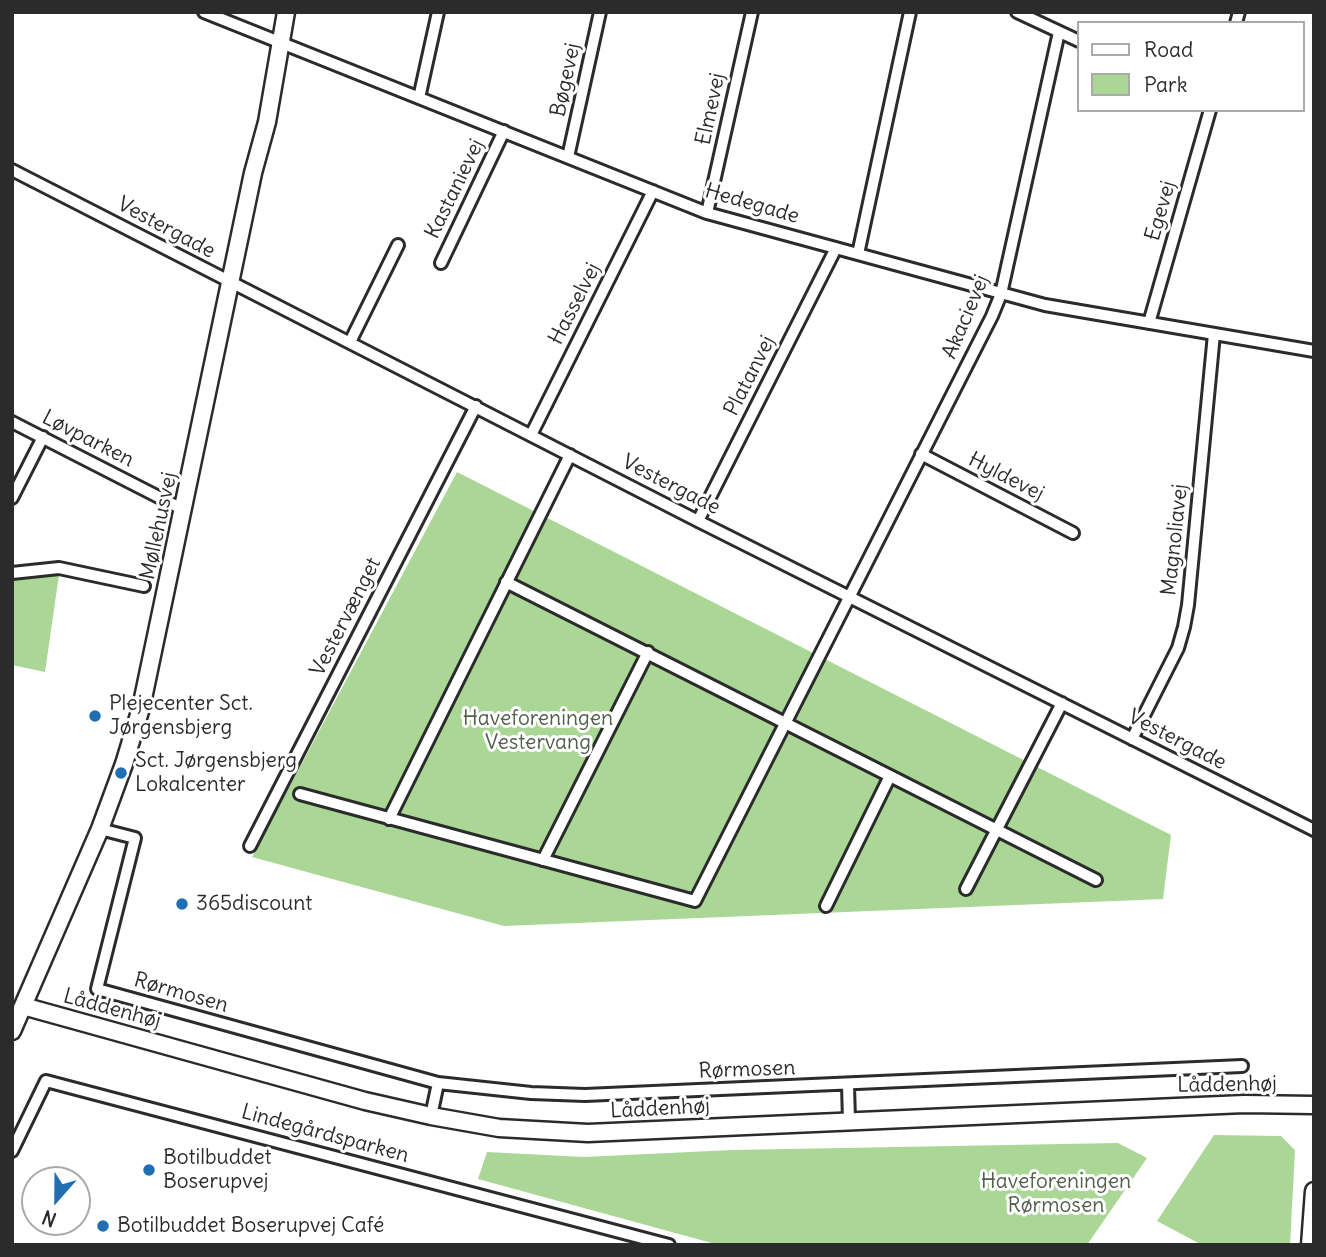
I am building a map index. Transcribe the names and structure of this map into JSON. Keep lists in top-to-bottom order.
{
  "streets": {
    "street": [
      "Bøgevej",
      "Elmevej",
      "Kastanievej",
      "Hedegade",
      "Egevej",
      "Vestergade",
      "Hasselvej",
      "Akacievej",
      "Platanvej",
      "Løvparken",
      "Hyldevej",
      "Møllehusvej",
      "Magnoliavej",
      "Vestervænget",
      "Rørmosen",
      "Låddenhøj",
      "Lindegårdsparken"
    ]
  },
  "crossings": [
    ["Bøgevej", "Hedegade"],
    ["Elmevej", "Hedegade"],
    ["Kastanievej", "Hedegade"],
    ["Hedegade", "Egevej"],
    ["Hedegade", "Hasselvej"],
    ["Hedegade", "Akacievej"],
    ["Hedegade", "Platanvej"],
    ["Hedegade", "Møllehusvej"],
    ["Hedegade", "Magnoliavej"],
    ["Vestergade", "Hasselvej"],
    ["Vestergade", "Akacievej"],
    ["Vestergade", "Platanvej"],
    ["Vestergade", "Møllehusvej"],
    ["Vestergade", "Magnoliavej"],
    ["Vestergade", "Vestervænget"],
    ["Akacievej", "Hyldevej"],
    ["Løvparken", "Møllehusvej"],
    ["Møllehusvej", "Rørmosen"],
    ["Møllehusvej", "Låddenhøj"]
  ],
  "parks": ["Haveforeningen Vestervang", "Haveforeningen Rørmosen"],
  "places": [
    "Plejecenter Sct. Jørgensbjerg",
    "Sct. Jørgensbjerg Lokalcenter",
    "365discount",
    "Botilbuddet Boserupvej",
    "Botilbuddet Boserupvej Café"
  ],
  "legend": ["Road", "Park"],
  "north": "bottom"
}
